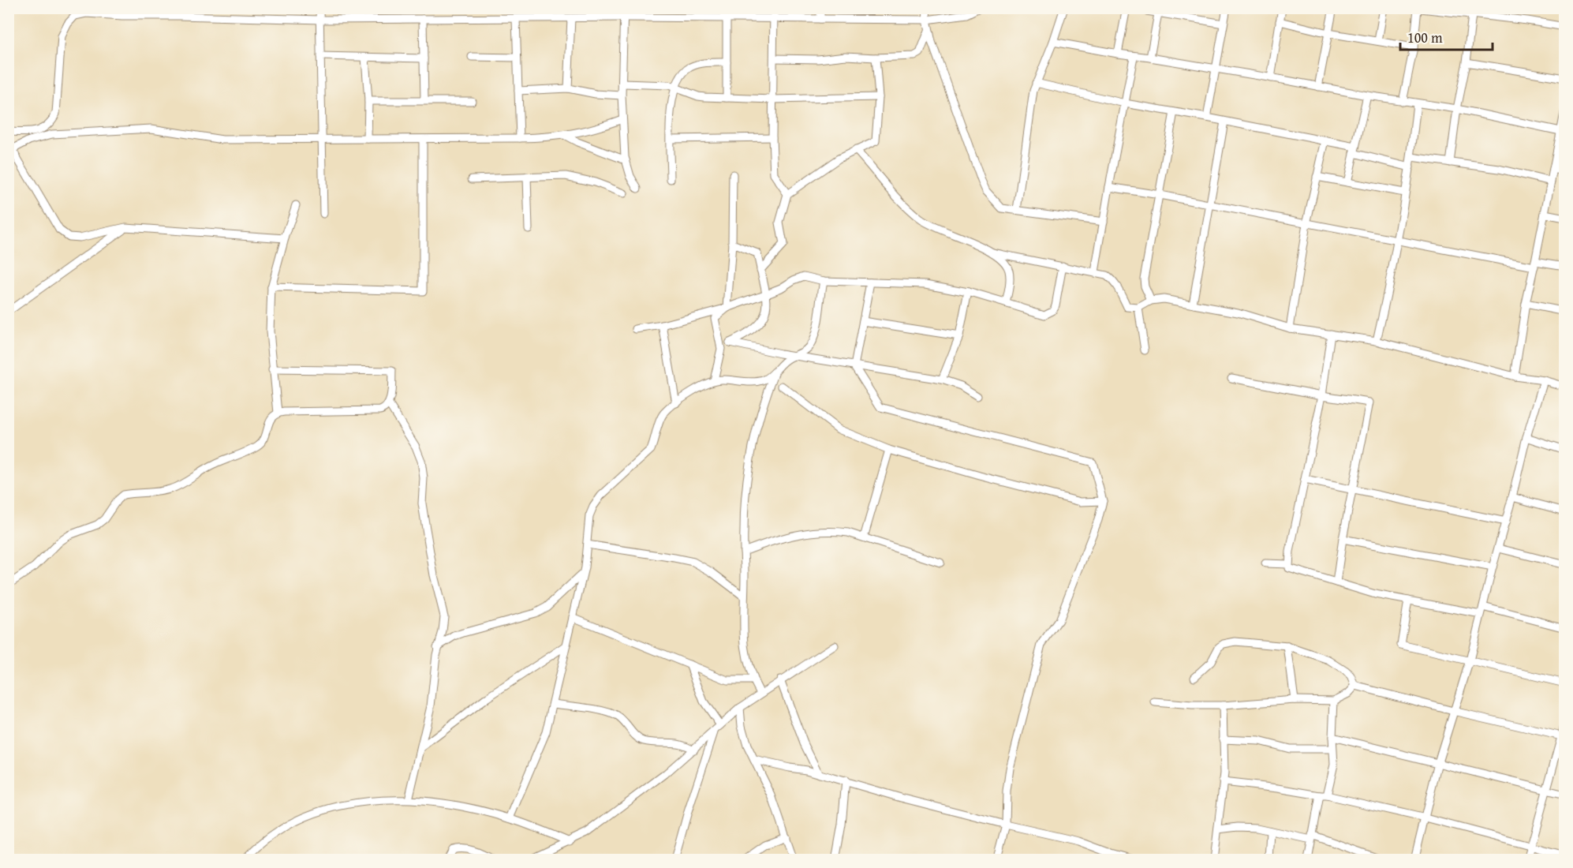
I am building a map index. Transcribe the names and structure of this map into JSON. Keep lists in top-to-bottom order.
{
  "scale_bar": "100 m"
}
